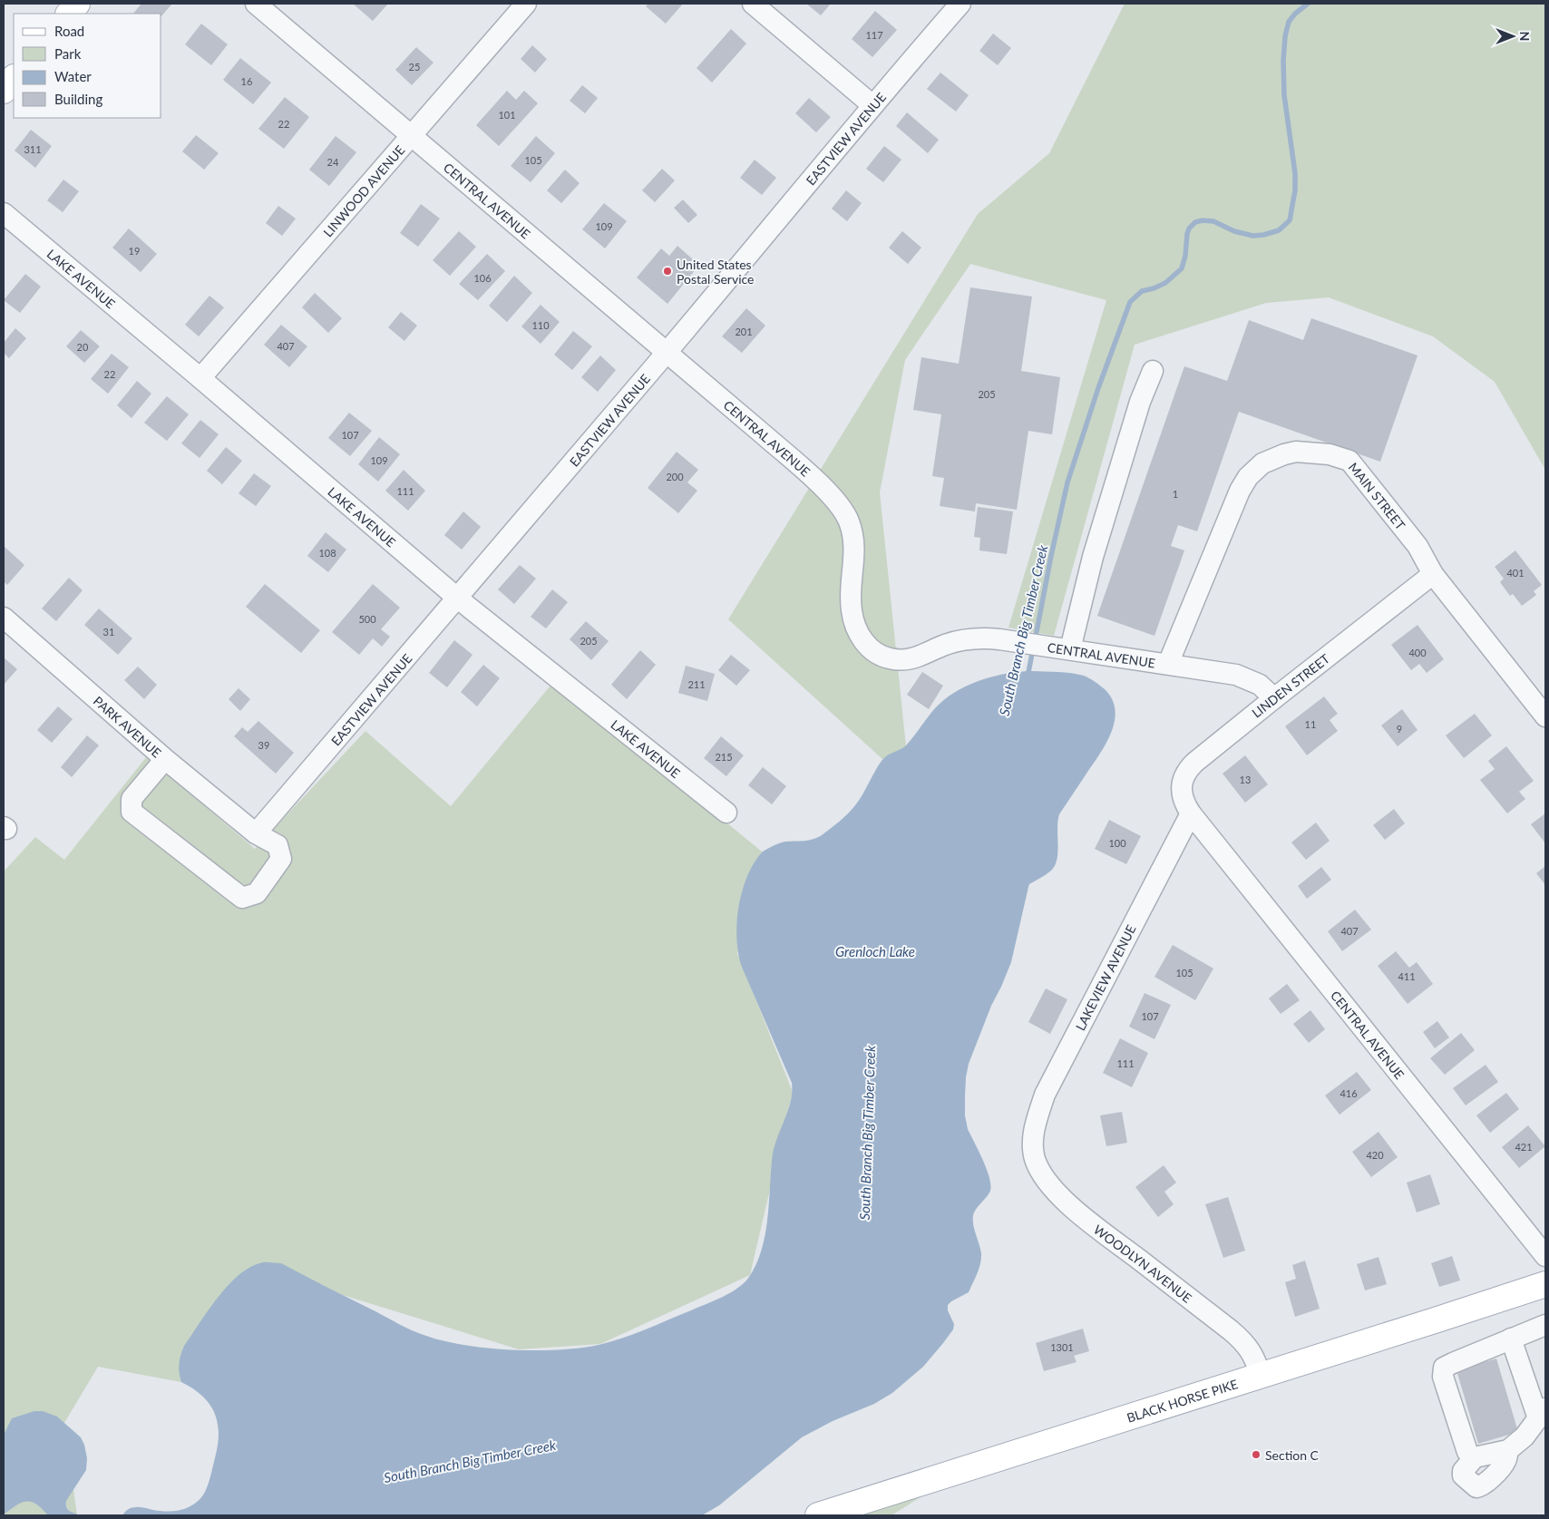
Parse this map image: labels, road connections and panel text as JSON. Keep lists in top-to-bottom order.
{
  "streets": {
    "main road": ["BLACK HORSE PIKE"],
    "street": [
      "EASTVIEW AVENUE",
      "LINWOOD AVENUE",
      "CENTRAL AVENUE",
      "LAKE AVENUE",
      "MAIN STREET",
      "LINDEN STREET",
      "PARK AVENUE",
      "LAKEVIEW AVENUE",
      "WOODLYN AVENUE"
    ]
  },
  "crossings": [
    ["EASTVIEW AVENUE", "CENTRAL AVENUE"],
    ["EASTVIEW AVENUE", "LAKE AVENUE"],
    ["EASTVIEW AVENUE", "PARK AVENUE"],
    ["LINWOOD AVENUE", "CENTRAL AVENUE"],
    ["LINWOOD AVENUE", "LAKE AVENUE"],
    ["CENTRAL AVENUE", "MAIN STREET"],
    ["CENTRAL AVENUE", "LINDEN STREET"],
    ["CENTRAL AVENUE", "LAKEVIEW AVENUE"],
    ["MAIN STREET", "LINDEN STREET"],
    ["LINDEN STREET", "LAKEVIEW AVENUE"],
    ["LAKEVIEW AVENUE", "WOODLYN AVENUE"],
    ["WOODLYN AVENUE", "BLACK HORSE PIKE"]
  ],
  "water": ["South Branch Big Timber Creek", "Grenloch Lake"],
  "places": ["United States Postal Service", "Section C"],
  "house_numbers": [
    "117",
    "25",
    "16",
    "101",
    "22",
    "311",
    "105",
    "24",
    "109",
    "19",
    "106",
    "110",
    "201",
    "407",
    "20",
    "22",
    "205",
    "107",
    "109",
    "200",
    "111",
    "1",
    "108",
    "401",
    "500",
    "31",
    "205",
    "400",
    "211",
    "11",
    "9",
    "39",
    "215",
    "13",
    "100",
    "407",
    "105",
    "411",
    "107",
    "111",
    "416",
    "421",
    "420",
    "1301"
  ],
  "legend": [
    "Road",
    "Park",
    "Water",
    "Building"
  ],
  "north": "right"
}
